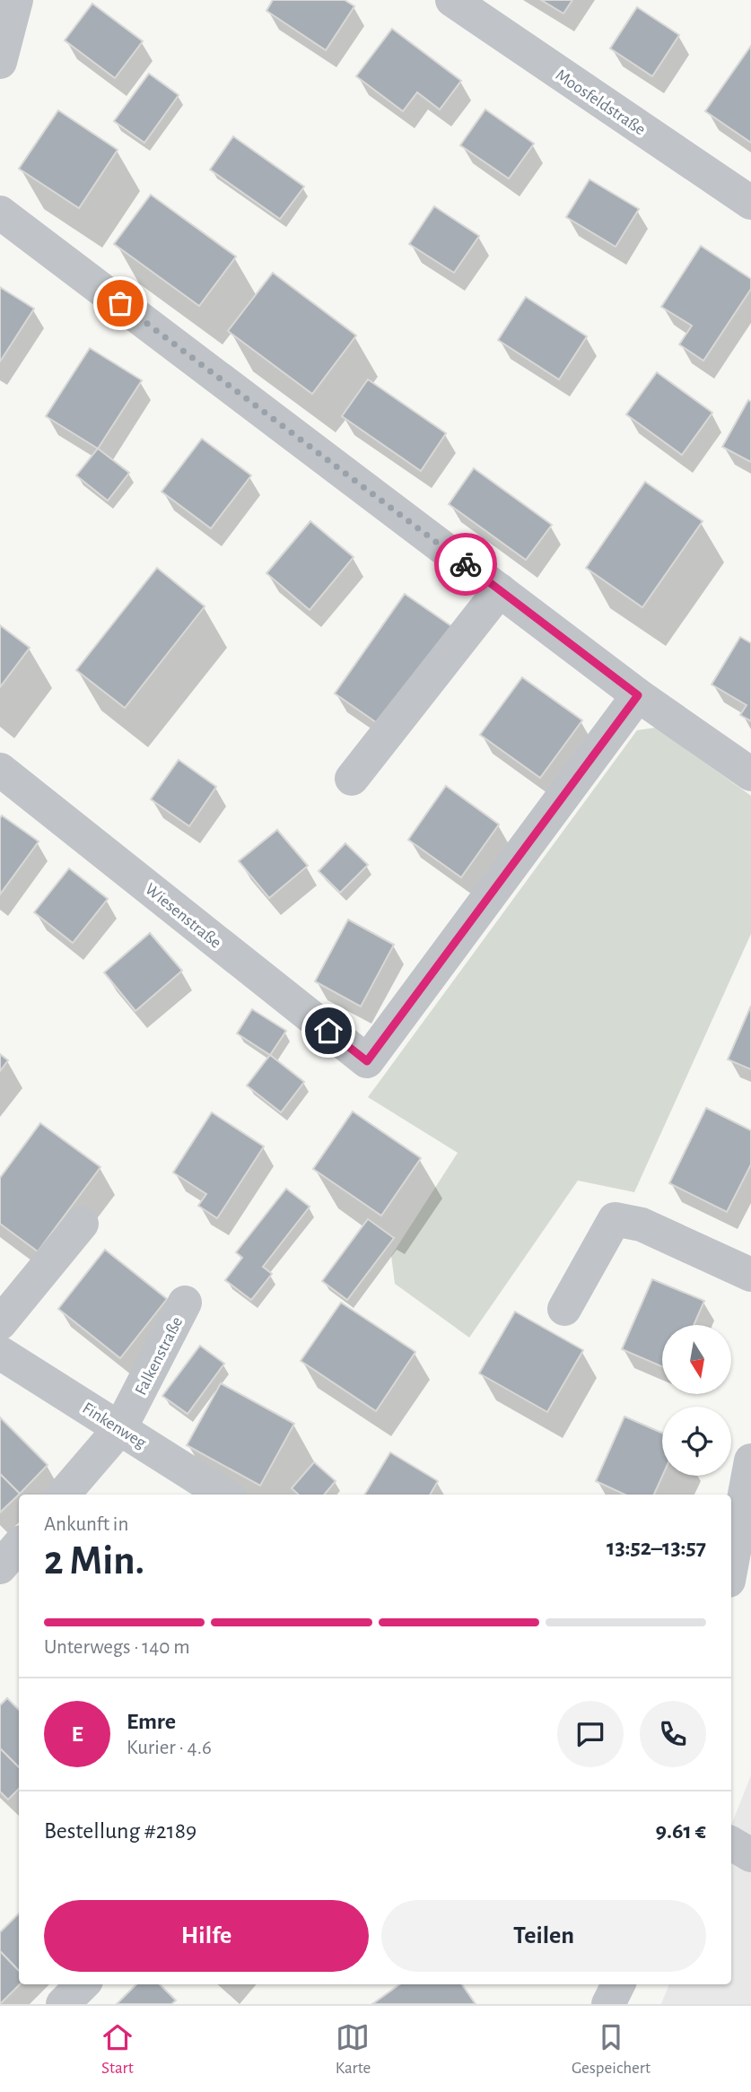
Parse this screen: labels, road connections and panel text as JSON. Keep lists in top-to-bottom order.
{
  "streets": {
    "street": [
      "Moosfeldstraße",
      "Wiesenstraße",
      "Falkenstraße",
      "Finkenweg"
    ]
  },
  "crossings": [
    ["Falkenstraße", "Finkenweg"]
  ],
  "north": "bottom",
  "page": {
    "heading": ["2 Min.", "Ankunft in", "13:52–13:57"],
    "panel": [
      "Emre",
      "Kurier · 4.6",
      "Bestellung #2189",
      "9.61 €"
    ],
    "bar": "Unterwegs · 140 m",
    "round": "E",
    "buttons": ["Hilfe", "Teilen"],
    "tabs": ["Start", "Karte", "Gespeichert"]
  }
}
